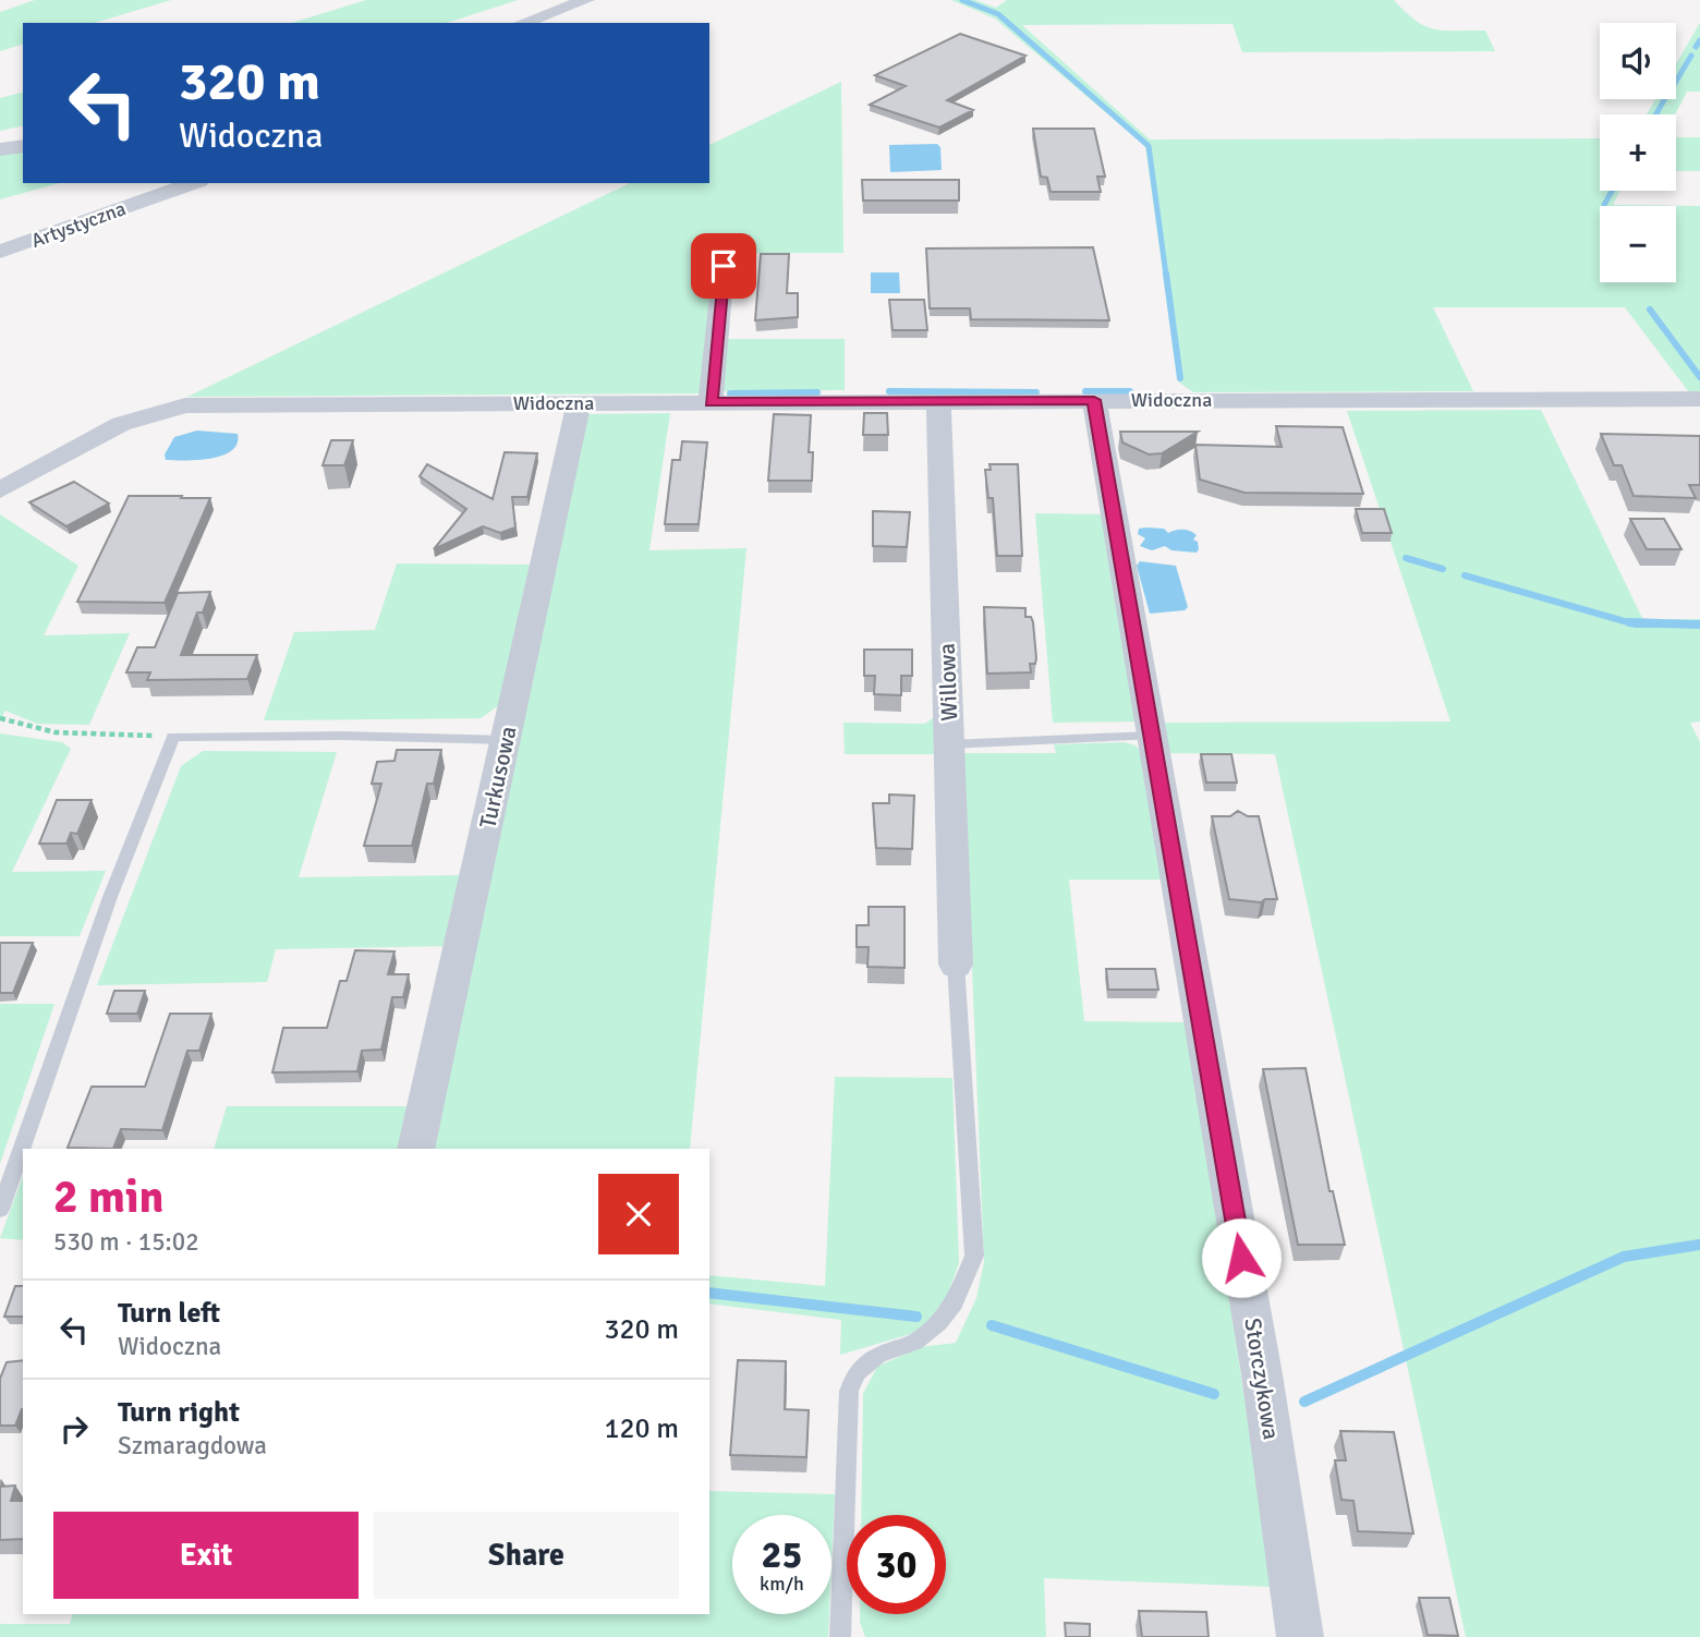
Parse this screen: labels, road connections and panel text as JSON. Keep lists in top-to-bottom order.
{
  "streets": {
    "street": [
      "Artystyczna",
      "Widoczna",
      "Willowa",
      "Turkusowa",
      "Storczykowa"
    ]
  },
  "crossings": [
    ["Widoczna", "Willowa"],
    ["Widoczna", "Turkusowa"],
    ["Widoczna", "Storczykowa"]
  ],
  "page": {
    "map_buttons": ["+", "−"],
    "turn": ["320 m", "Widoczna"],
    "heading": ["2 min", "530 m · 15:02"],
    "list": [
      {
        "name": "Turn left",
        "note": "Widoczna",
        "value": "320 m"
      },
      {
        "name": "Turn right",
        "note": "Szmaragdowa",
        "value": "120 m"
      }
    ],
    "buttons": ["Exit", "Share"],
    "speed": "25 km/h",
    "limit": "30"
  }
}
